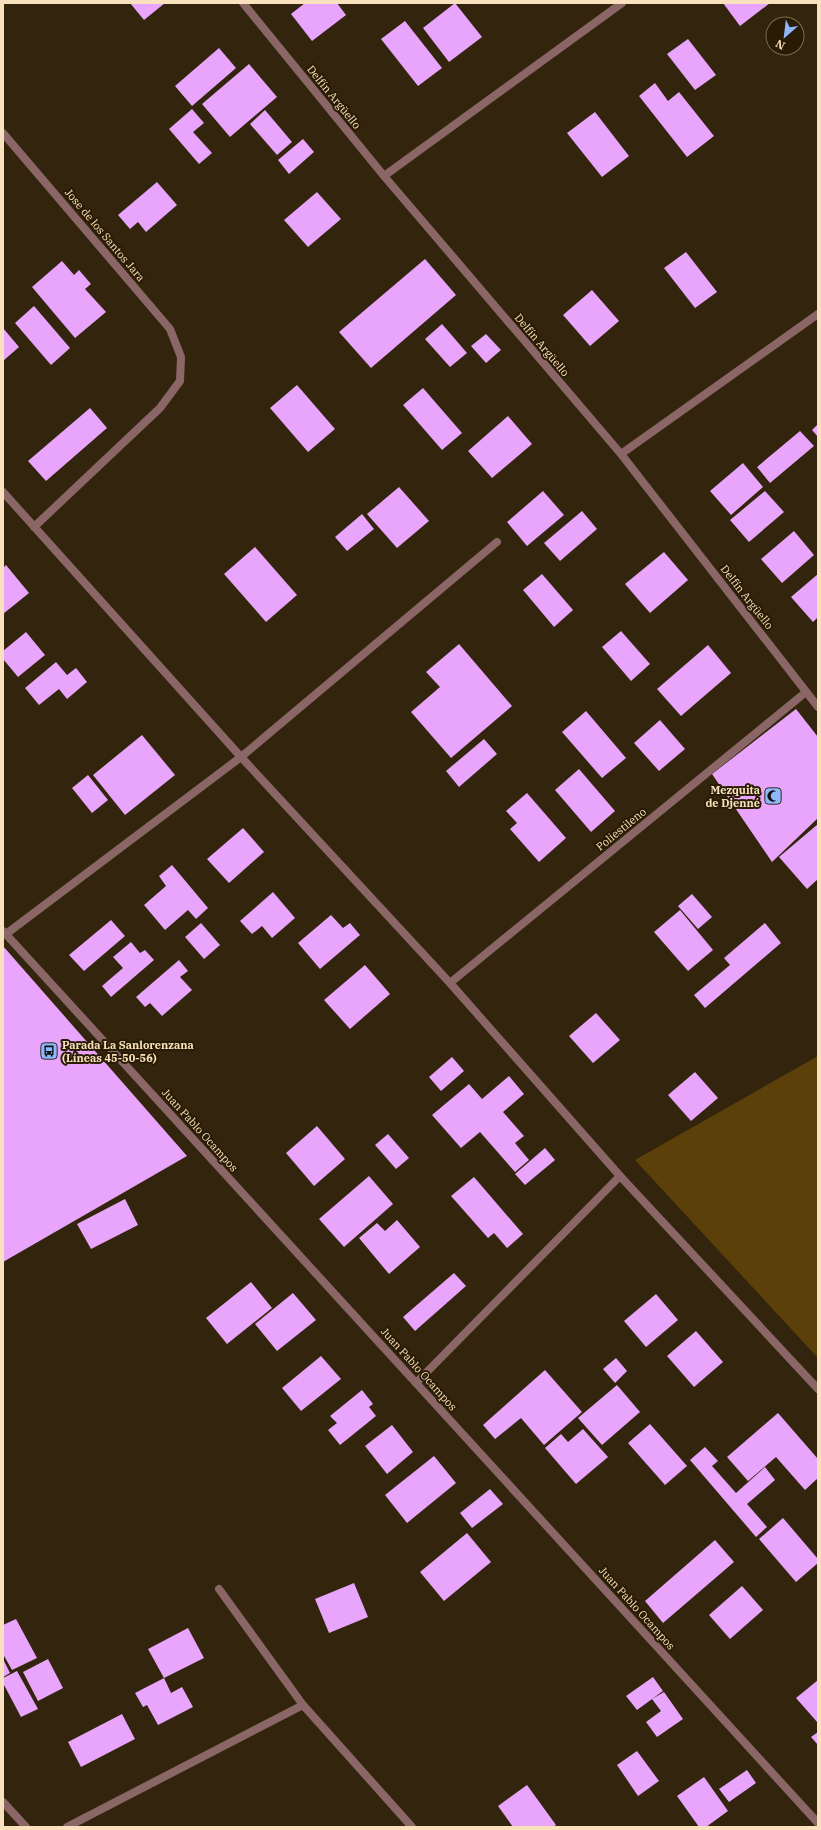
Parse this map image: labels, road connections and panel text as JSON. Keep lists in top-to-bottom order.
{
  "streets": {
    "street": [
      "Delfín Argüello",
      "Jose de los Santos Jara",
      "Poliestileno",
      "Juan Pablo Ocampos"
    ]
  },
  "crossings": [
    ["Delfín Argüello", "Poliestileno"]
  ],
  "places": {
    "mosque": ["Mezquita de Djenné"],
    "bus stop": ["Parada La Sanlorenzana (Líneas 45-50-56)"]
  },
  "north": "bottom left"
}
